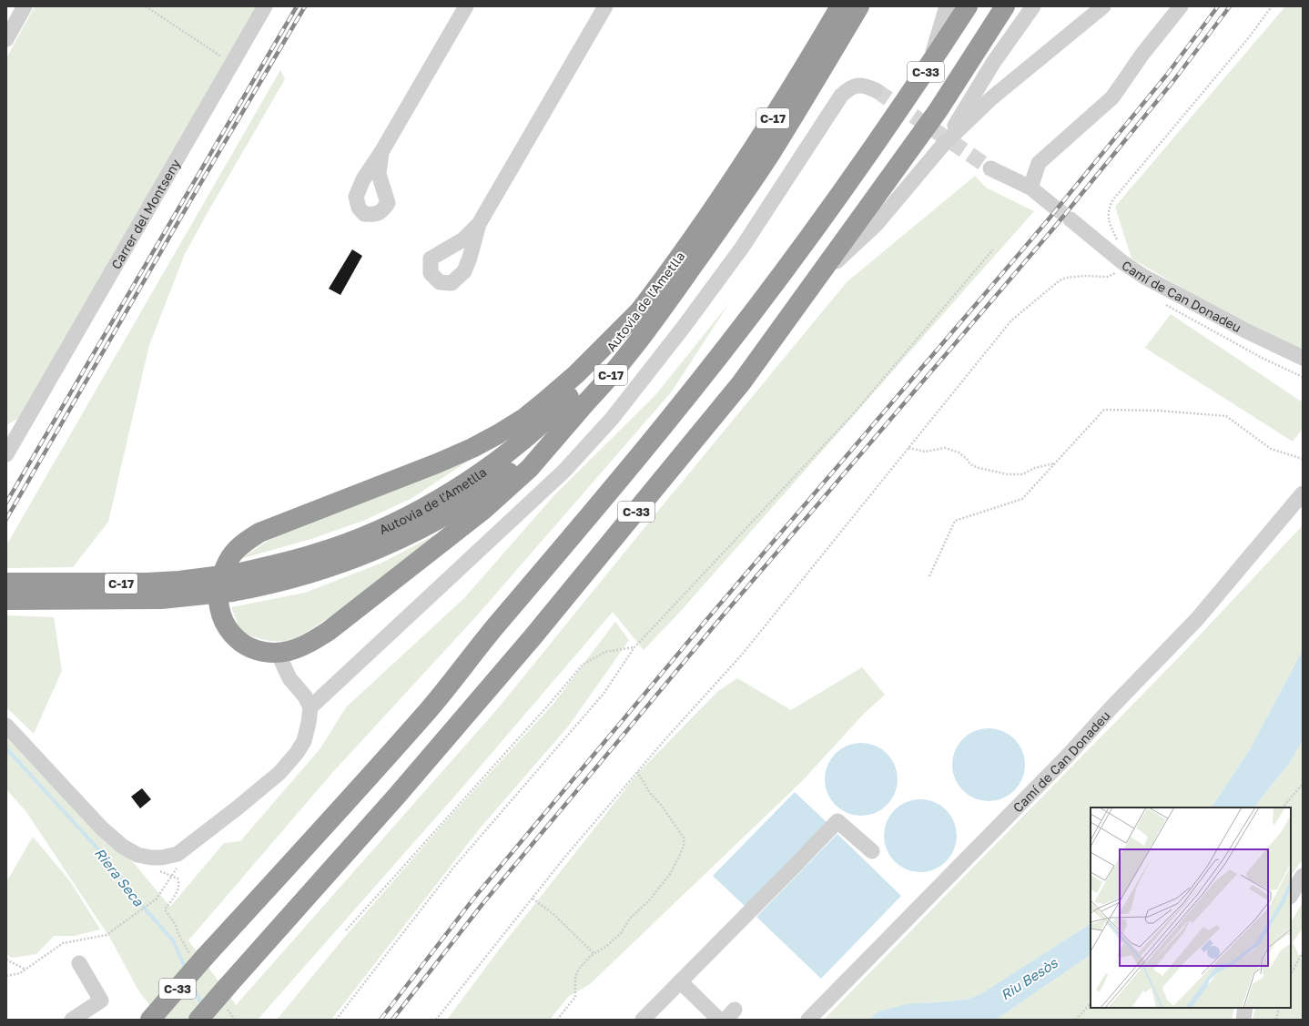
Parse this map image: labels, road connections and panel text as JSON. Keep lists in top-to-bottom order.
{
  "streets": {
    "highway": ["C-33", "C-17", "Autovia de l'Ametlla"],
    "street": ["Carrer del Montseny", "Camí de Can Donadeu"]
  },
  "crossings": [
    ["C-17", "Autovia de l'Ametlla"]
  ],
  "water": ["Riera Seca", "Riu Besòs"]
}
